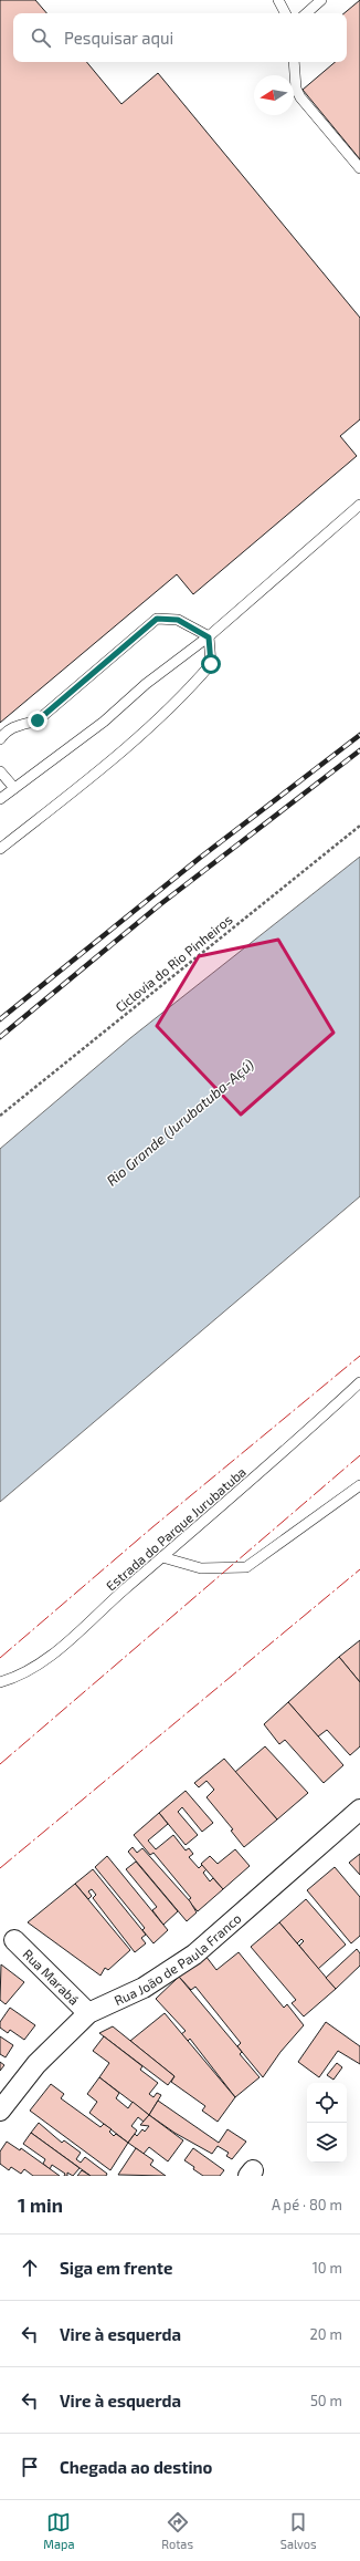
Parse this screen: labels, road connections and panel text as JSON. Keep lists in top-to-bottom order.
{
  "streets": {
    "street": ["Rua João de Paula Franco", "Rua Marabá"],
    "lane": ["Estrada do Parque Jurubatuba"],
    "path": ["Ciclovia do Rio Pinheiros"]
  },
  "crossings": [
    ["Rua João de Paula Franco", "Rua Marabá"]
  ],
  "water": ["Rio Grande (Jurubatuba-Açú)"],
  "north": "left",
  "page": {
    "search": "Pesquisar aqui",
    "heading": ["1 min", "A pé · 80 m"],
    "list": [
      ["Siga em frente", "10 m"],
      ["Vire à esquerda", "20 m"],
      ["Vire à esquerda", "50 m"],
      "Chegada ao destino"
    ],
    "nav": ["Mapa", "Rotas", "Salvos"]
  }
}
